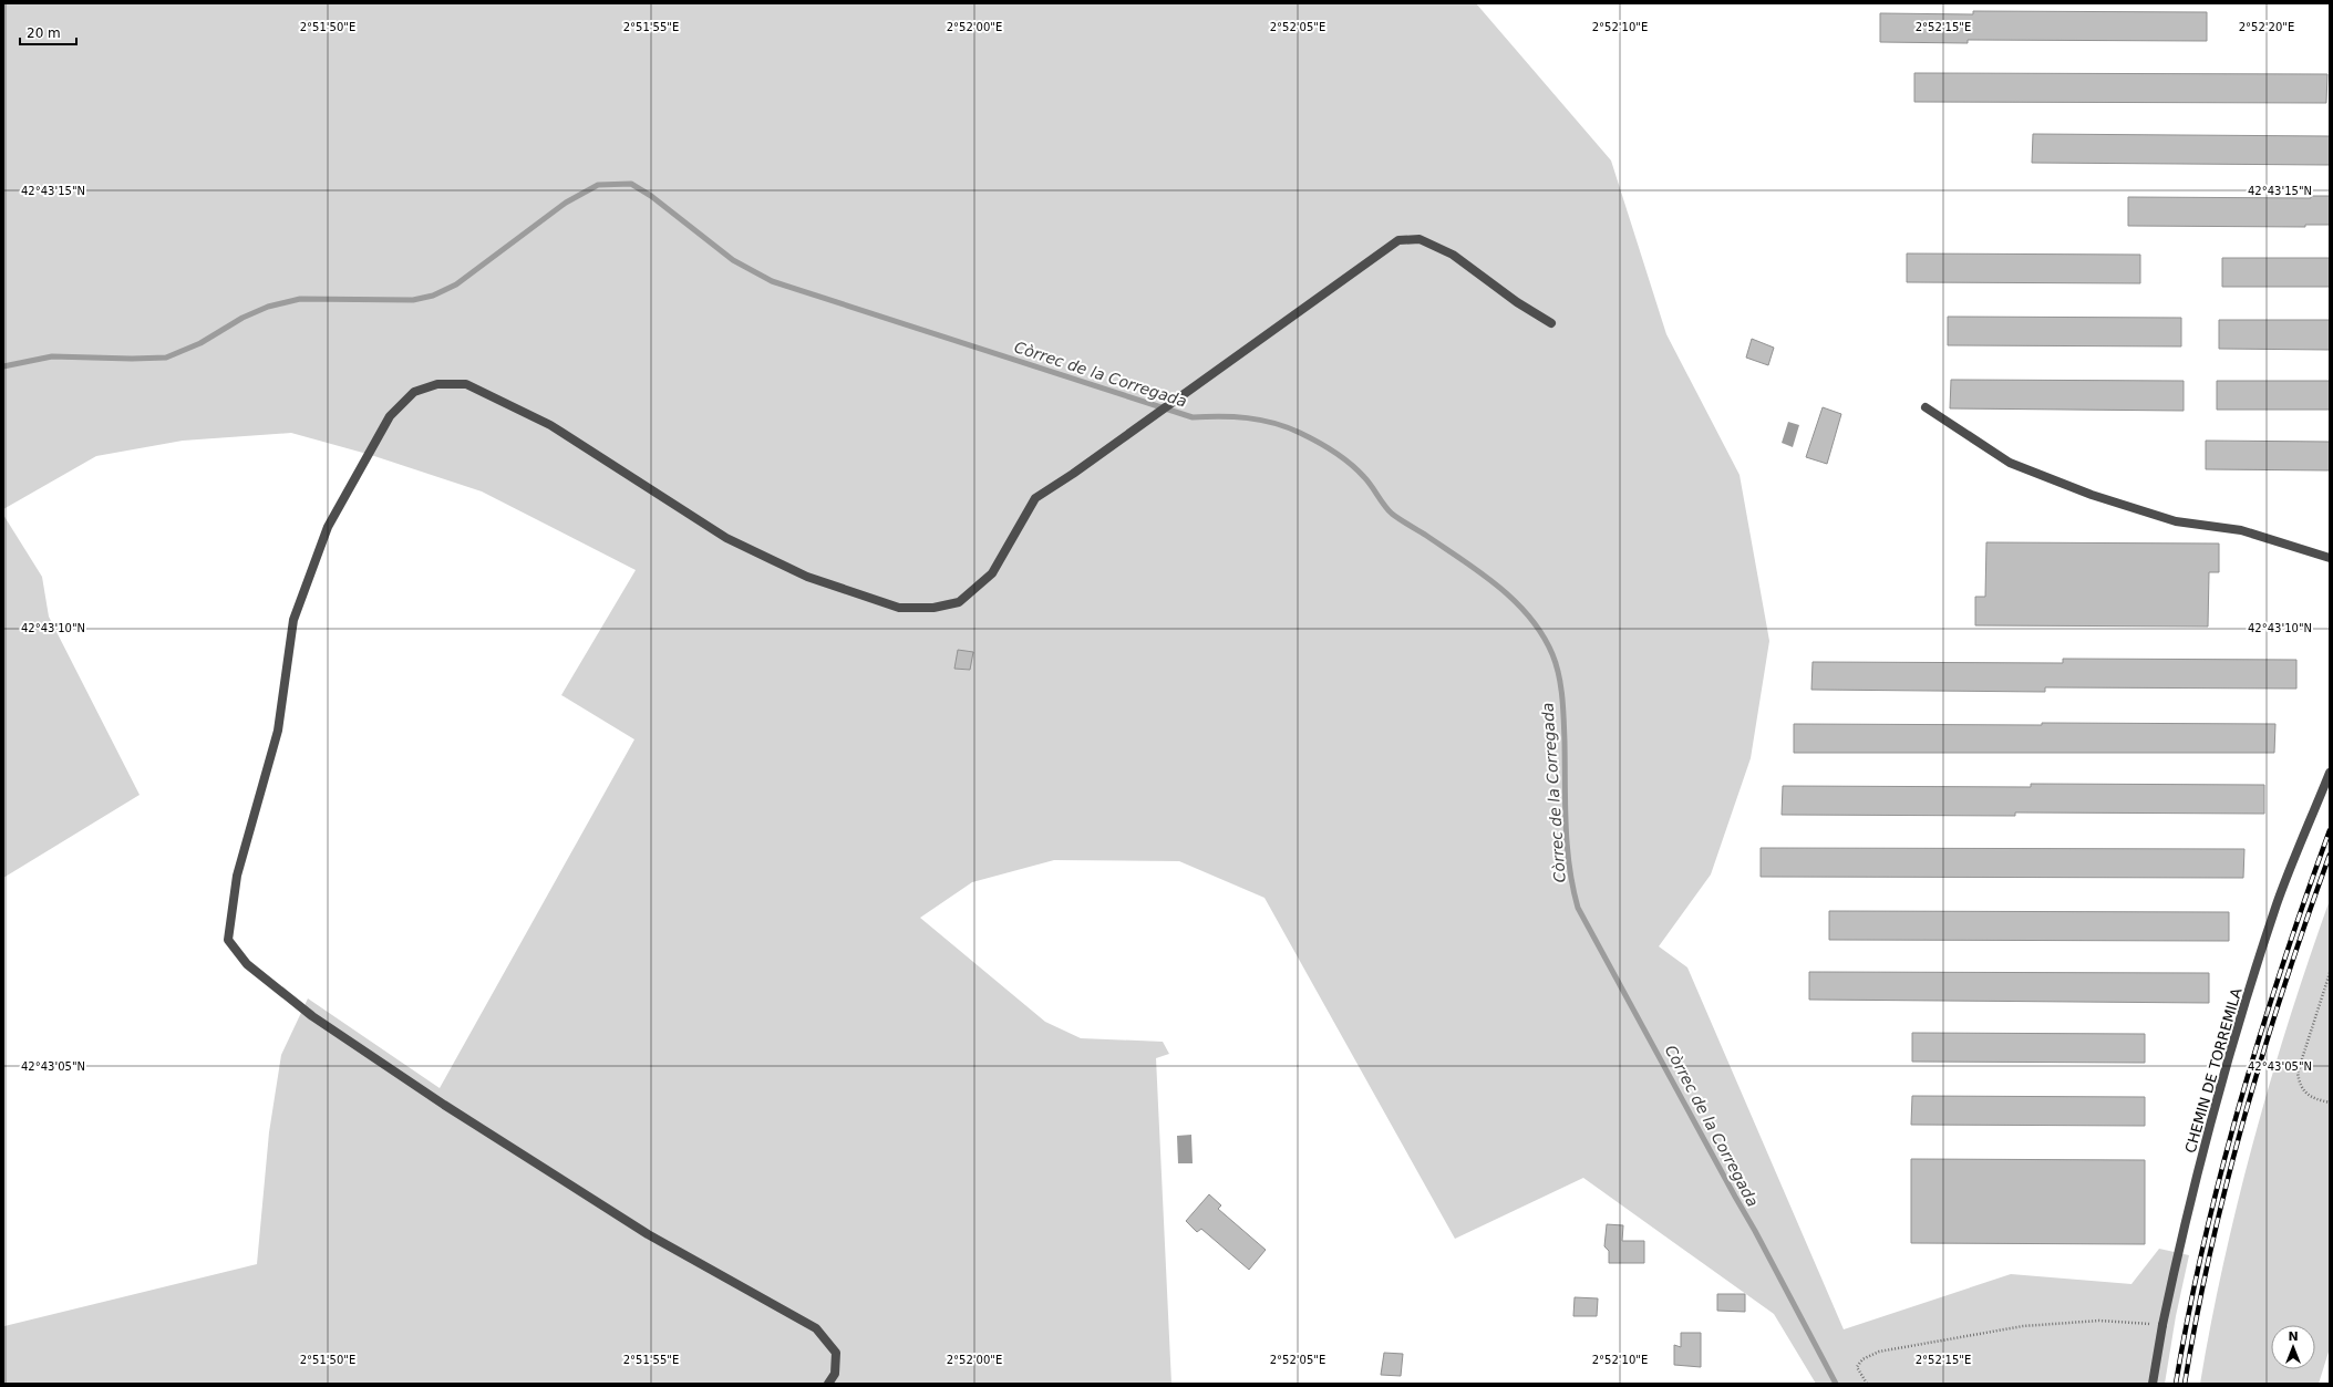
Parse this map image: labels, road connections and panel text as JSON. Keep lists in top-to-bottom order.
{
  "streets": {
    "street": ["CHEMIN DE TORREMILA"]
  },
  "water": ["Còrrec de la Corregada"],
  "scale_bar": "20 m",
  "north": "top",
  "coordinates": [
    "2°51'50\"E",
    "2°51'55\"E",
    "2°52'00\"E",
    "2°52'05\"E",
    "2°52'10\"E",
    "2°52'15\"E",
    "2°52'20\"E",
    "42°43'15\"N",
    "42°43'10\"N",
    "42°43'05\"N"
  ]
}
